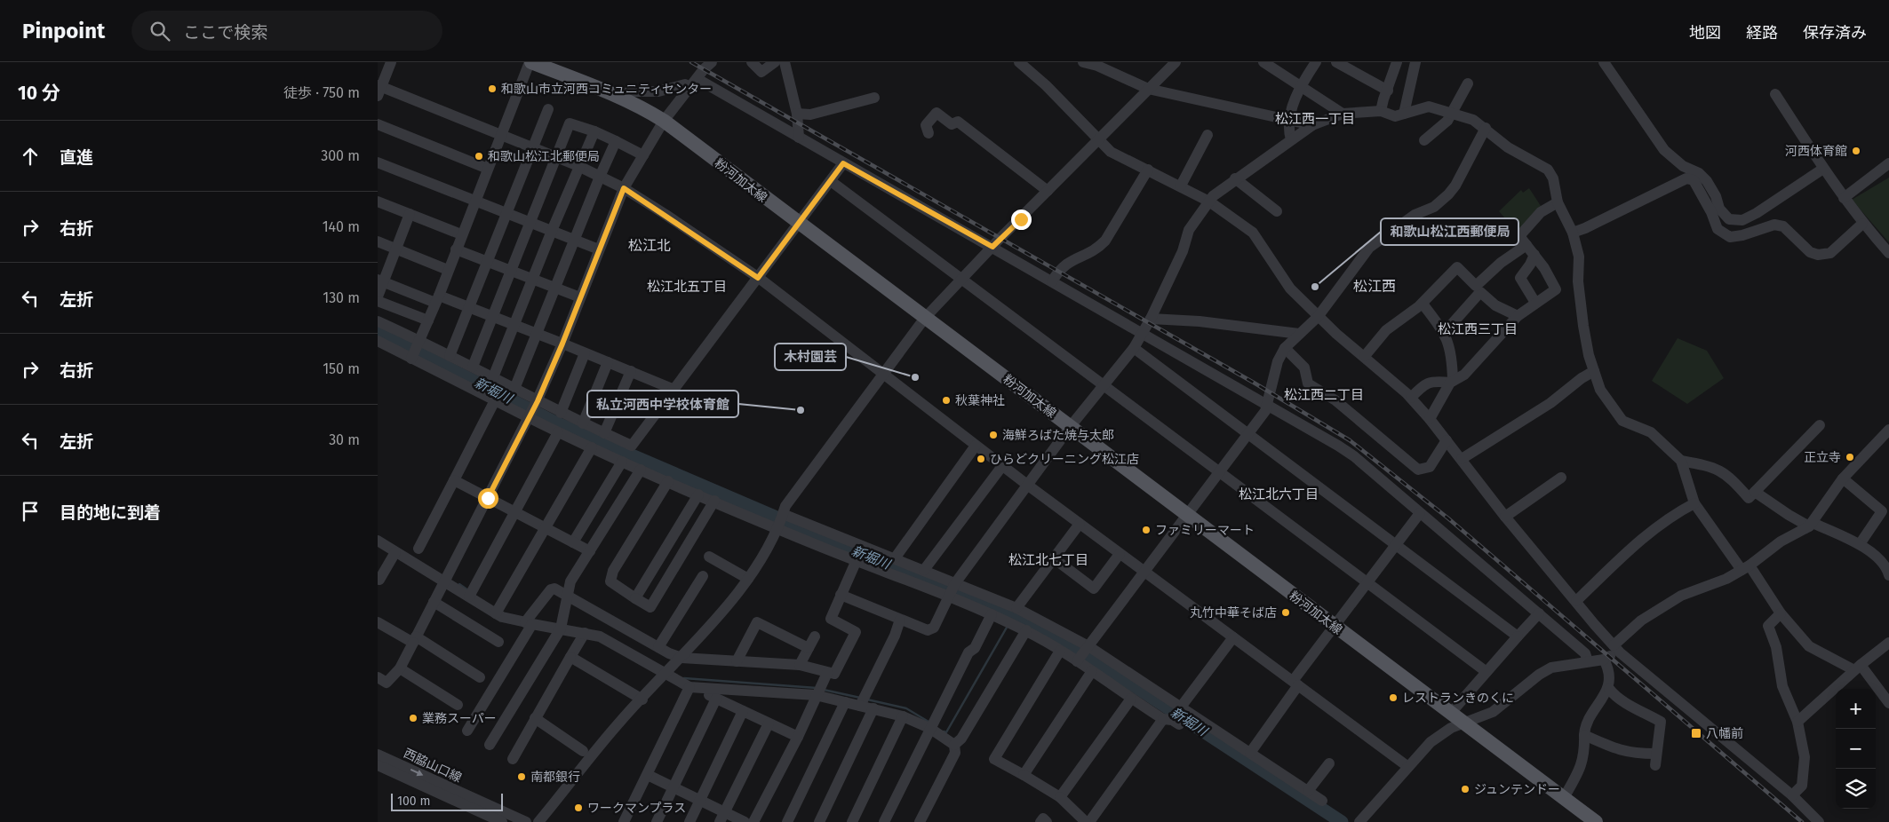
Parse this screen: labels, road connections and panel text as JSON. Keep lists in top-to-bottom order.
{
  "streets": {
    "main road": ["粉河加太線"],
    "street": ["西脇山口線"]
  },
  "districts": [
    "松江西一丁目",
    "松江北",
    "松江西",
    "松江北五丁目",
    "松江西三丁目",
    "松江西二丁目",
    "松江北六丁目",
    "松江北七丁目"
  ],
  "water": ["新堀川"],
  "places": {
    "other": [
      "和歌山市立河西コミュニティセンター",
      "河西体育館",
      "和歌山松江北郵便局",
      "和歌山松江西郵便局",
      "木村園芸",
      "秋葉神社",
      "私立河西中学校体育館",
      "海鮮ろばた焼与太郎",
      "正立寺",
      "ひらどクリーニング松江店",
      "ファミリーマート",
      "丸竹中華そば店",
      "レストランきのくに",
      "業務スーパー",
      "南都銀行",
      "ジュンテンドー",
      "ワークマンプラス"
    ],
    "transit": ["八幡前"]
  },
  "scale_bar": "100 m",
  "page": {
    "header": "Pinpoint",
    "search": "ここで検索",
    "nav": ["地図", "経路", "保存済み"],
    "heading": ["10 分", "徒歩 · 750 m"],
    "list": [
      ["直進", "300 m"],
      ["右折", "140 m"],
      ["左折", "130 m"],
      ["右折", "150 m"],
      ["左折", "30 m"],
      "目的地に到着"
    ],
    "map_buttons": ["+", "−"],
    "scale": "100 m"
  }
}
